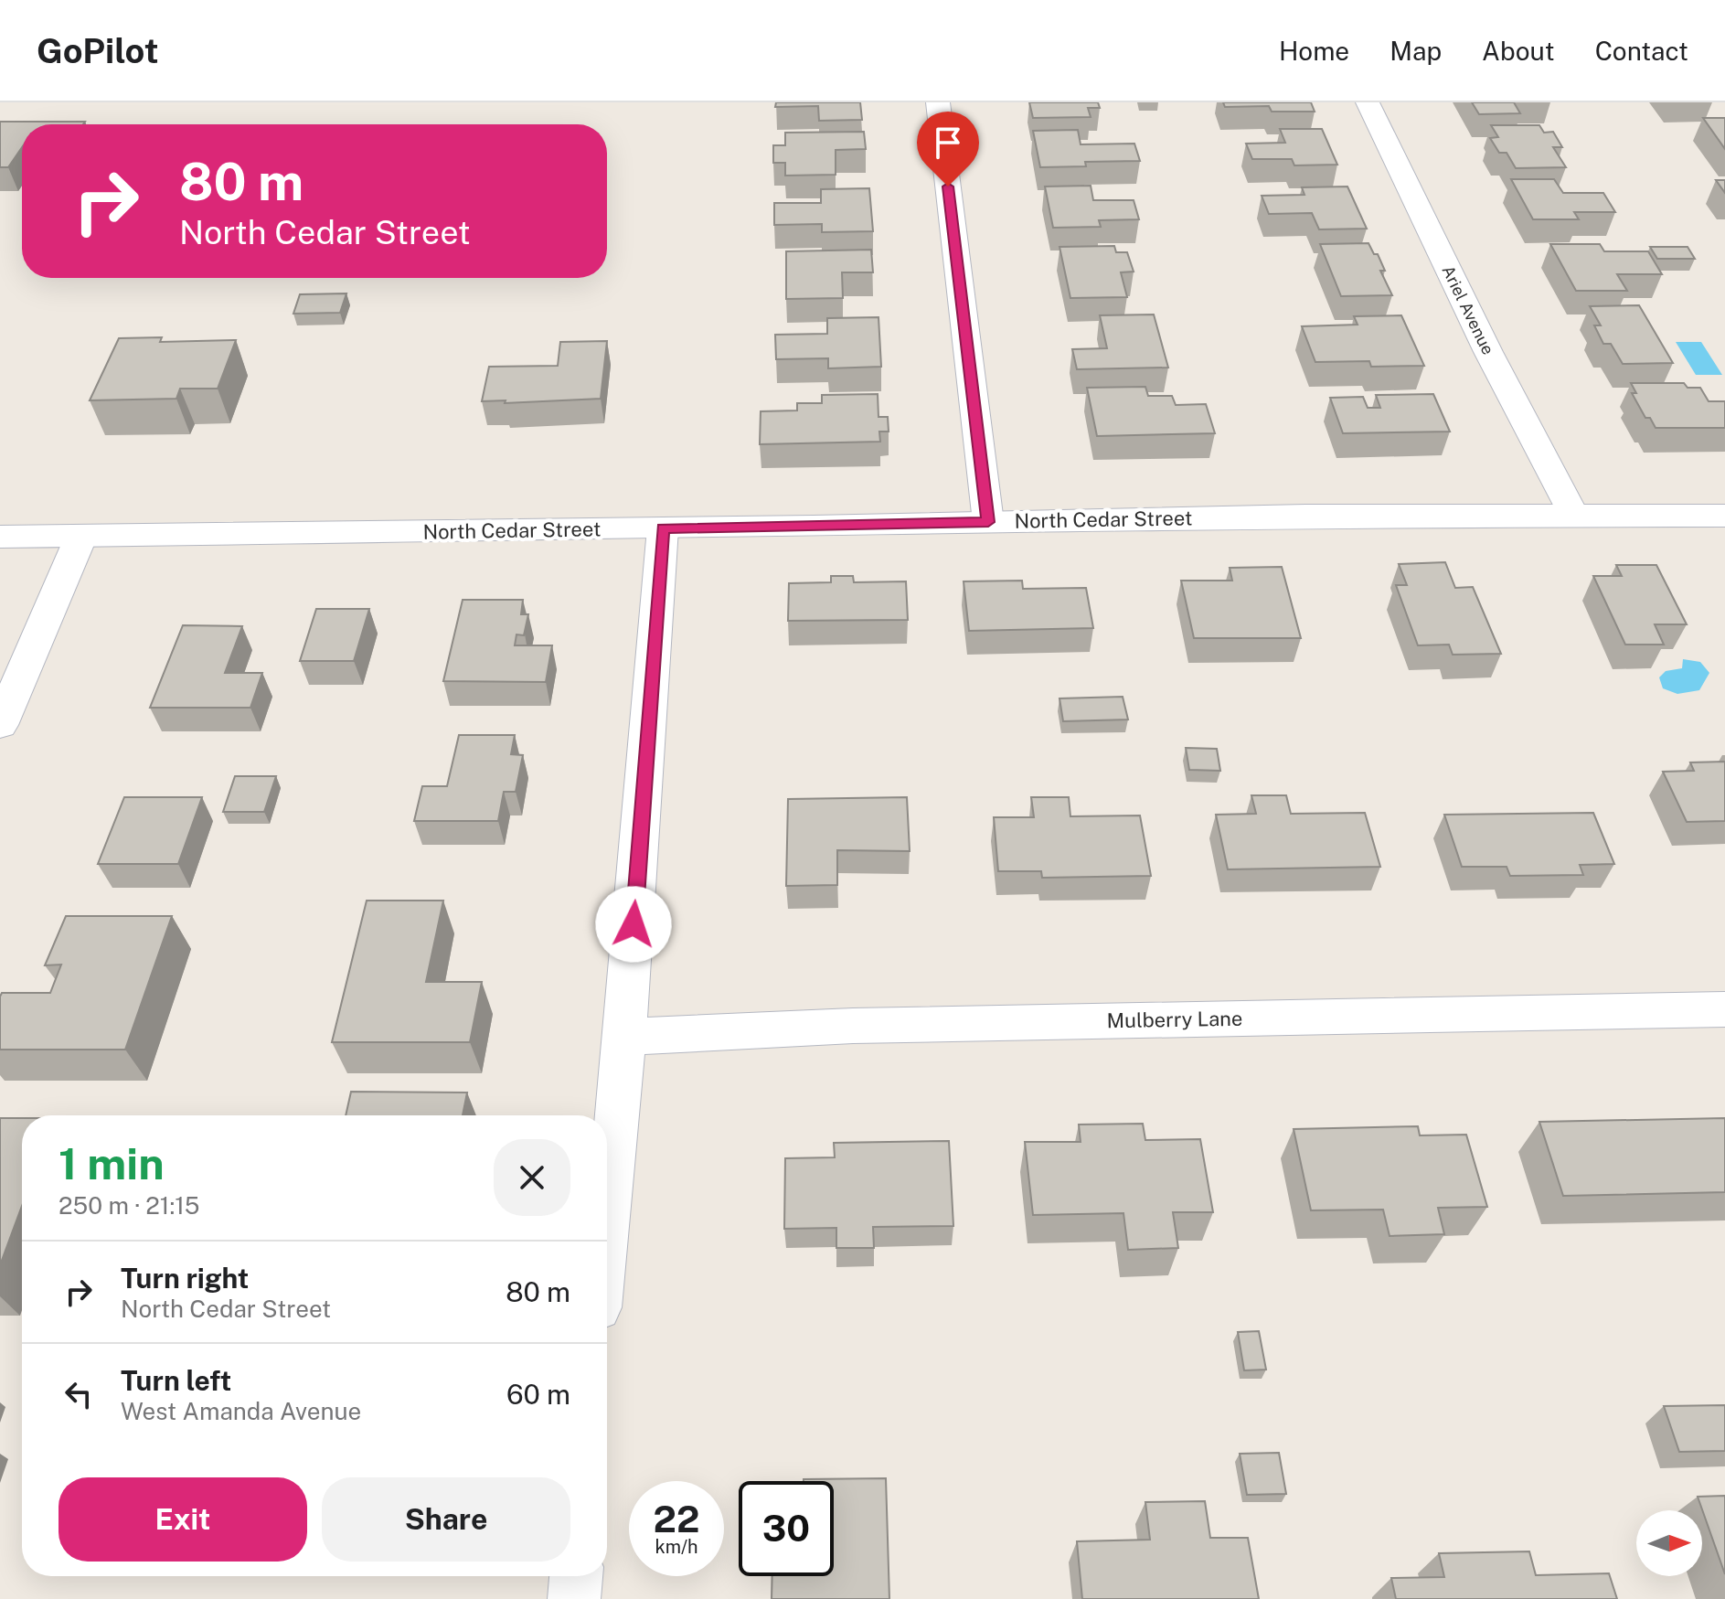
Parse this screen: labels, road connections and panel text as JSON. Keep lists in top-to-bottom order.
{
  "streets": {
    "street": ["Ariel Avenue", "North Cedar Street", "Mulberry Lane"]
  },
  "crossings": [
    ["Ariel Avenue", "North Cedar Street"]
  ],
  "north": "right",
  "page": {
    "header": "GoPilot",
    "nav": [
      "Home",
      "Map",
      "About",
      "Contact"
    ],
    "turn": ["80 m", "North Cedar Street"],
    "heading": ["1 min", "250 m · 21:15"],
    "list": [
      {
        "name": "Turn right",
        "note": "North Cedar Street",
        "value": "80 m"
      },
      {
        "name": "Turn left",
        "note": "West Amanda Avenue",
        "value": "60 m"
      }
    ],
    "buttons": ["Exit", "Share"],
    "speed": "22 km/h",
    "limit": "30"
  }
}
